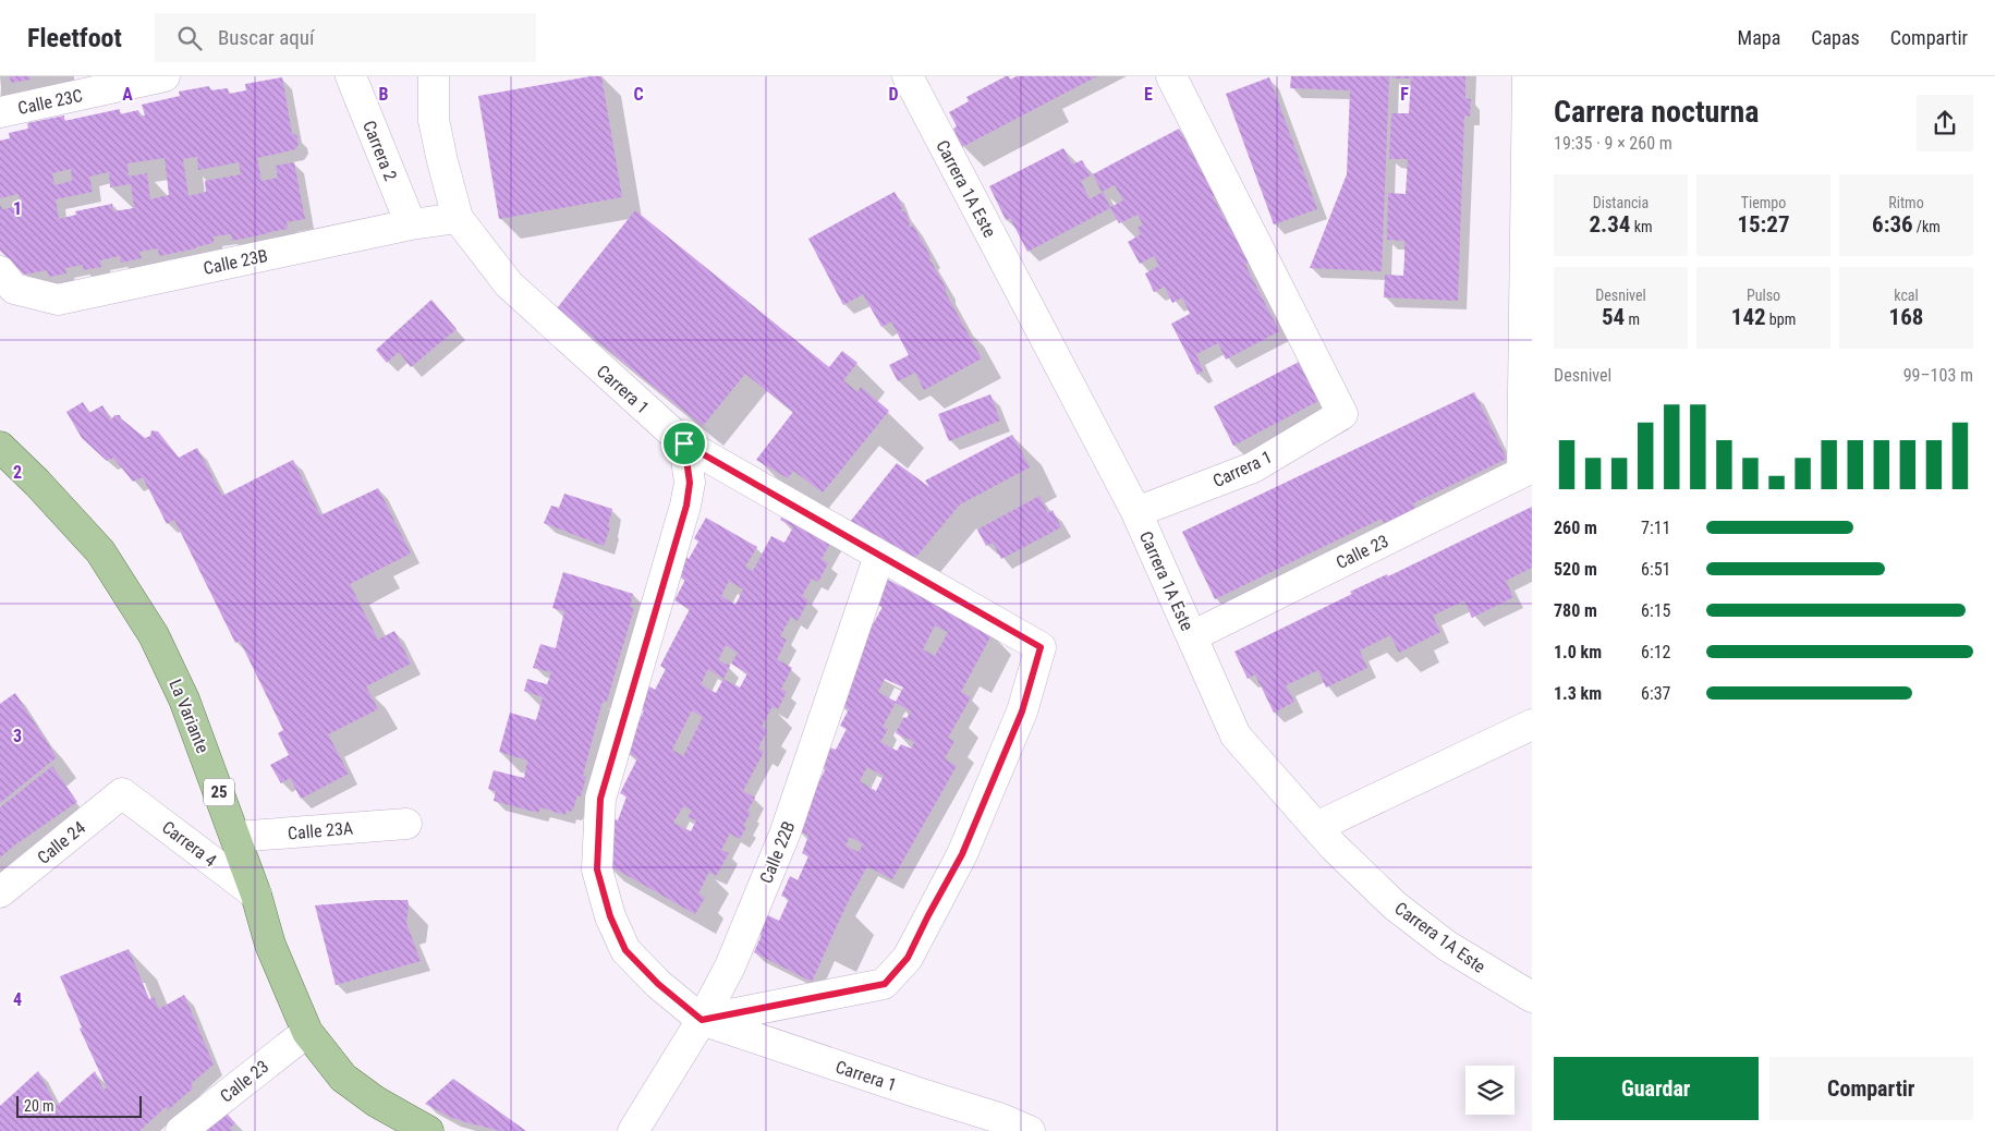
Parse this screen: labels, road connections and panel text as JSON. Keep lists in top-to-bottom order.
{
  "streets": {
    "main road": ["La Variante", "25"],
    "street": [
      "Calle 23C",
      "Carrera 2",
      "Carrera 1A Este",
      "Calle 23B",
      "Carrera 1",
      "Calle 23",
      "Calle 23A",
      "Calle 24",
      "Carrera 4",
      "Calle 22B"
    ]
  },
  "crossings": [
    ["Carrera 2", "Calle 23B"],
    ["Carrera 1A Este", "Carrera 1"],
    ["Carrera 1A Este", "Calle 23"],
    ["Calle 23B", "Carrera 1"],
    ["Carrera 1", "Calle 22B"],
    ["Calle 23", "La Variante"],
    ["La Variante", "Calle 23A"],
    ["La Variante", "Carrera 4"],
    ["Calle 24", "Carrera 4"]
  ],
  "scale_bar": "20 m",
  "page": {
    "header": "Fleetfoot",
    "search": "Buscar aquí",
    "nav": ["Mapa", "Capas", "Compartir"],
    "heading": ["Carrera nocturna", "19:35 · 9 × 260 m"],
    "stats": [
      ["Distancia", "2.34 km"],
      ["Tiempo", "15:27"],
      ["Ritmo", "6:36 /km"],
      ["Desnivel", "54 m"],
      ["Pulso", "142 bpm"],
      ["kcal", "168"]
    ],
    "chart": ["Desnivel", "99–103 m"],
    "list": [
      {
        "name": "260 m",
        "note": "7:11"
      },
      {
        "name": "520 m",
        "note": "6:51"
      },
      {
        "name": "780 m",
        "note": "6:15"
      },
      {
        "name": "1.0 km",
        "note": "6:12"
      },
      {
        "name": "1.3 km",
        "note": "6:37"
      }
    ],
    "buttons": ["Guardar", "Compartir"],
    "scale": "20 m"
  },
  "grid": {
    "columns": [
      "A",
      "B",
      "C",
      "D",
      "E",
      "F"
    ],
    "rows": [
      "1",
      "2",
      "3",
      "4"
    ]
  }
}
